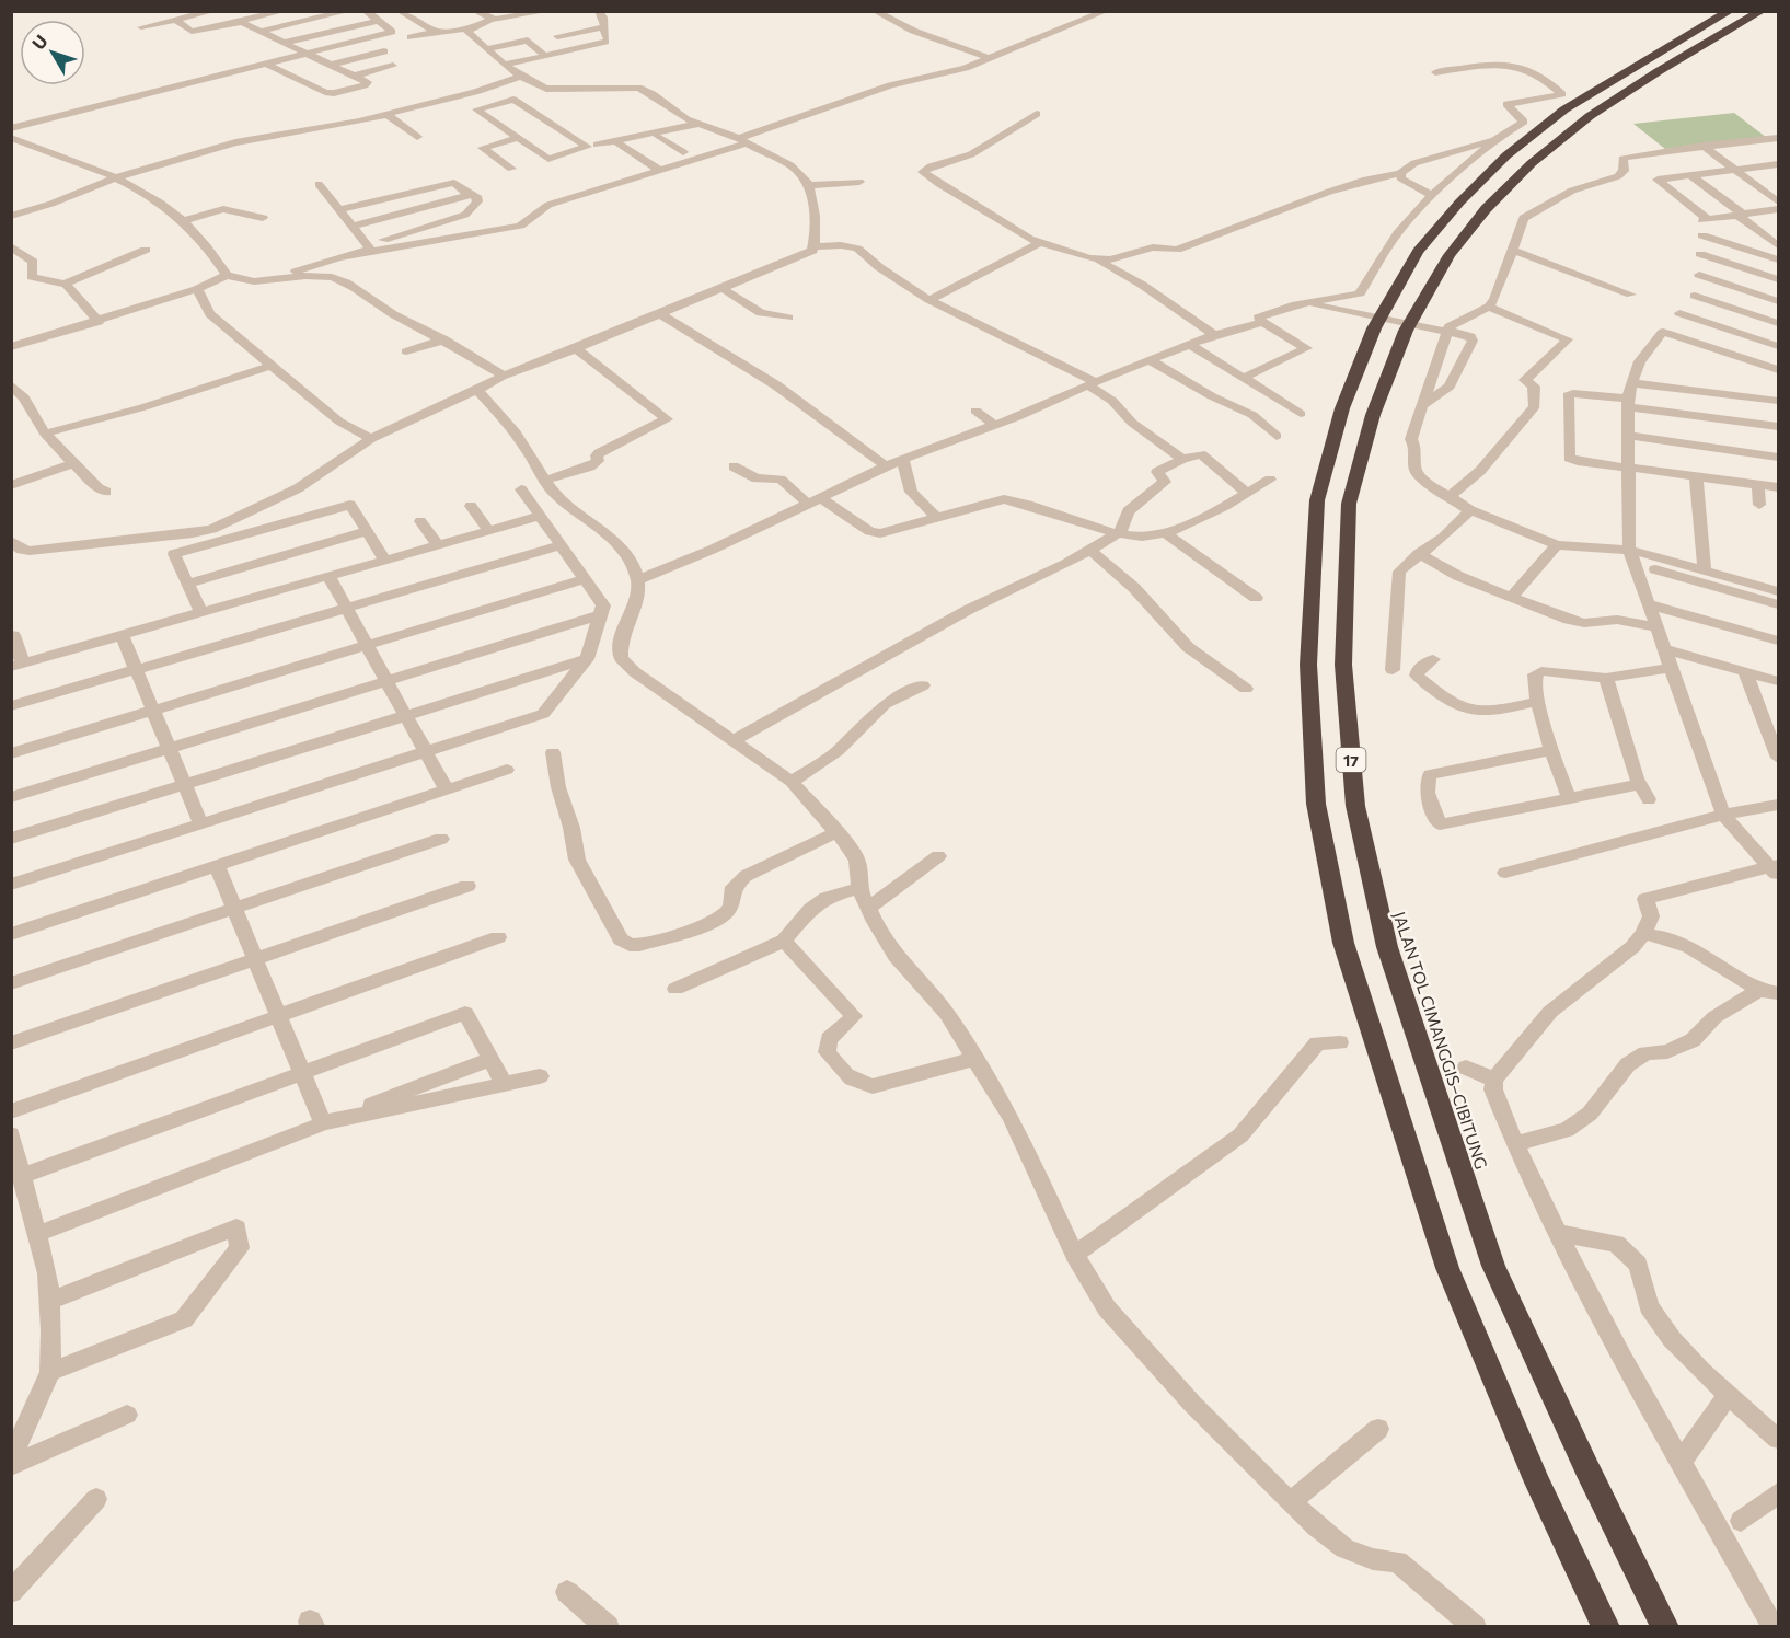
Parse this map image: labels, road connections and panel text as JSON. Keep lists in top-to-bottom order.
{
  "streets": {
    "highway": ["17", "JALAN TOL CIMANGGIS–CIBITUNG"]
  },
  "north": "top left"
}
